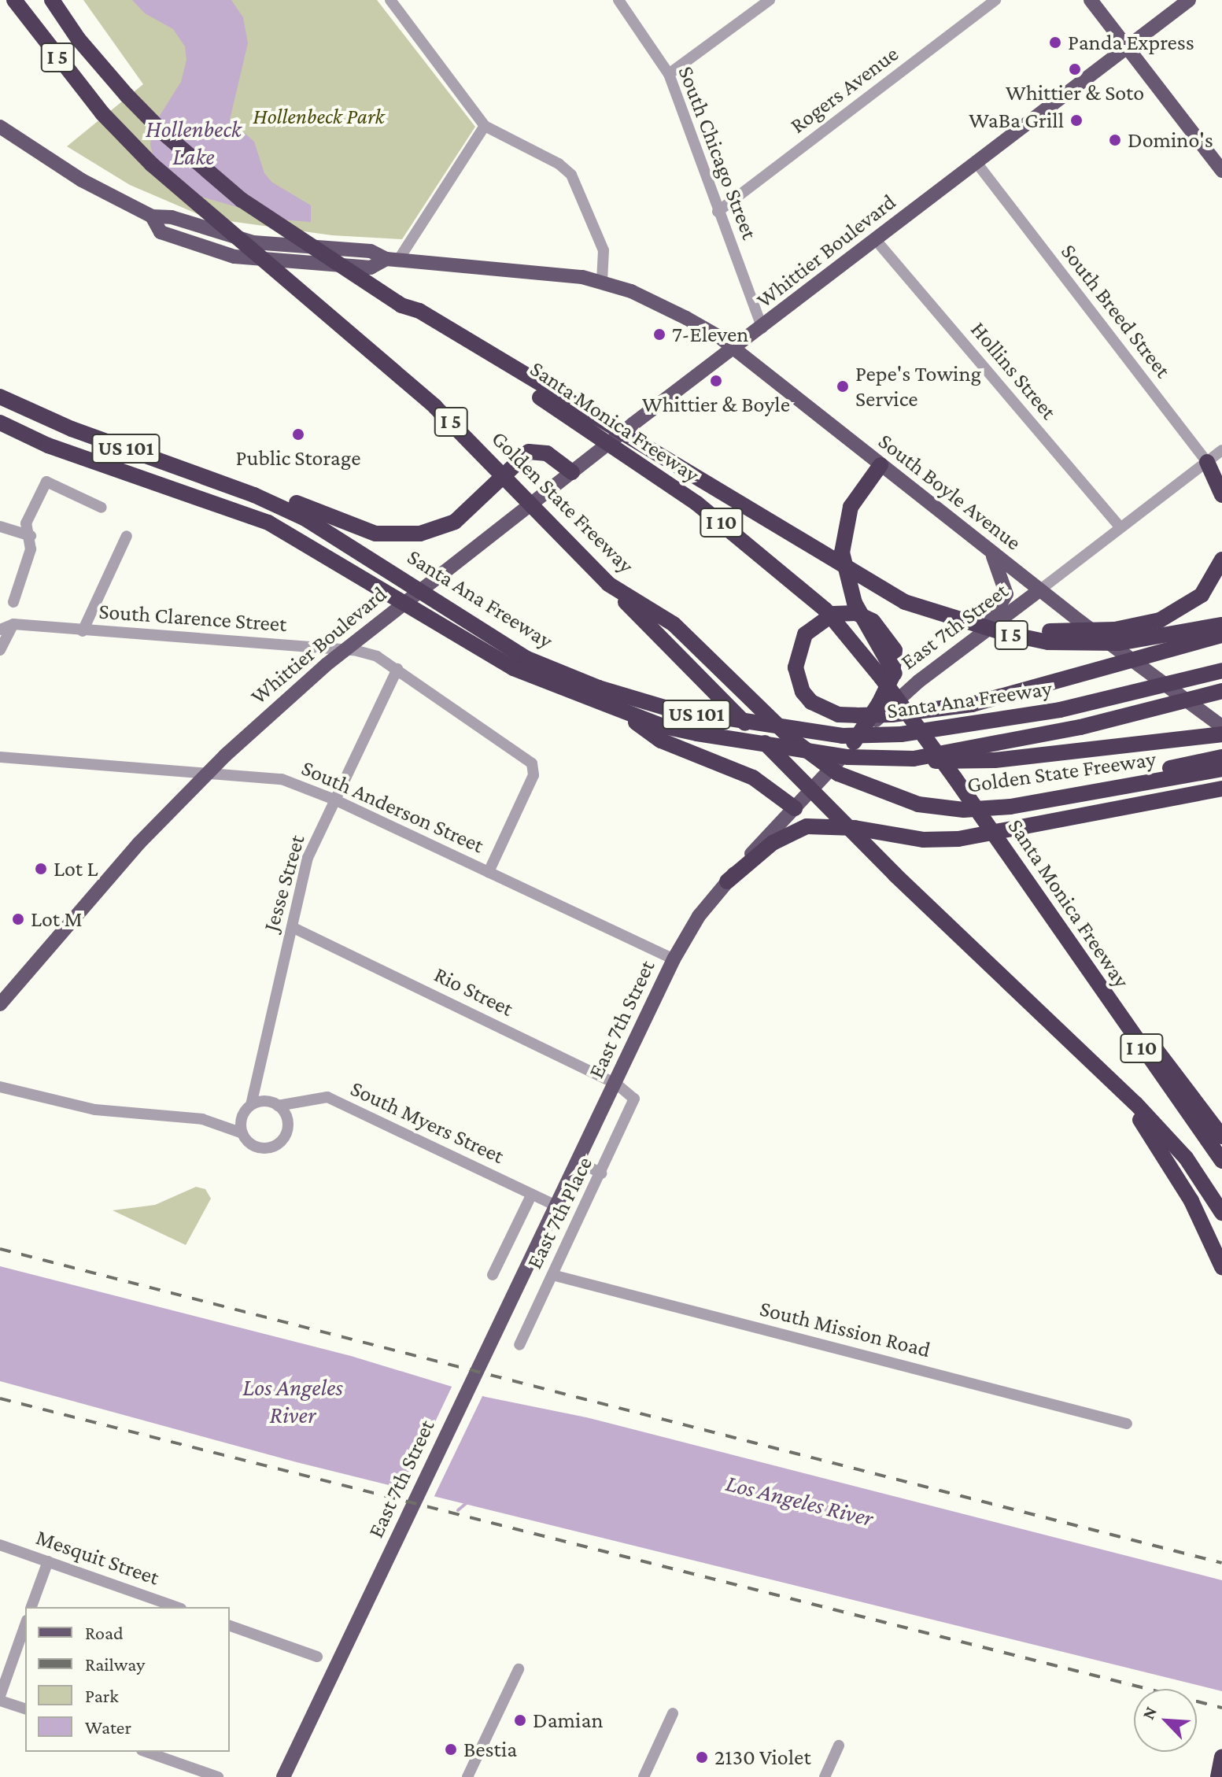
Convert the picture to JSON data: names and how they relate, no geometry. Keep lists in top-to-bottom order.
{
  "streets": {
    "highway": [
      "I 5",
      "Santa Monica Freeway",
      "US 101",
      "Golden State Freeway",
      "I 10",
      "Santa Ana Freeway"
    ],
    "main road": ["Whittier Boulevard", "South Boyle Avenue", "East 7th Street"],
    "street": [
      "Rogers Avenue",
      "South Chicago Street",
      "South Breed Street",
      "Hollins Street",
      "South Clarence Street",
      "South Anderson Street",
      "Jesse Street",
      "Rio Street",
      "South Myers Street",
      "East 7th Place",
      "South Mission Road",
      "Mesquit Street"
    ]
  },
  "crossings": [
    ["I 5", "Santa Monica Freeway"],
    ["I 5", "East 7th Street"],
    ["Rogers Avenue", "South Chicago Street"],
    ["South Chicago Street", "Whittier Boulevard"],
    ["Whittier Boulevard", "South Breed Street"],
    ["Whittier Boulevard", "Hollins Street"],
    ["Whittier Boulevard", "South Boyle Avenue"],
    ["South Breed Street", "East 7th Street"],
    ["Hollins Street", "East 7th Street"],
    ["South Boyle Avenue", "East 7th Street"],
    ["Golden State Freeway", "I 10"],
    ["South Clarence Street", "South Anderson Street"],
    ["South Clarence Street", "Jesse Street"],
    ["East 7th Street", "South Anderson Street"],
    ["East 7th Street", "Rio Street"],
    ["East 7th Street", "South Myers Street"],
    ["South Anderson Street", "Jesse Street"],
    ["Jesse Street", "Rio Street"],
    ["Jesse Street", "South Myers Street"],
    ["Rio Street", "East 7th Place"],
    ["East 7th Place", "South Mission Road"]
  ],
  "water": ["Hollenbeck Lake", "Los Angeles River"],
  "parks": ["Hollenbeck Park"],
  "places": [
    "Panda Express",
    "Whittier & Soto",
    "WaBa Grill",
    "Domino's",
    "7-Eleven",
    "Whittier & Boyle",
    "Pepe's Towing Service",
    "Public Storage",
    "Lot L",
    "Lot M",
    "Damian",
    "Bestia",
    "2130 Violet"
  ],
  "legend": [
    "Road",
    "Railway",
    "Park",
    "Water"
  ],
  "north": "top left"
}
